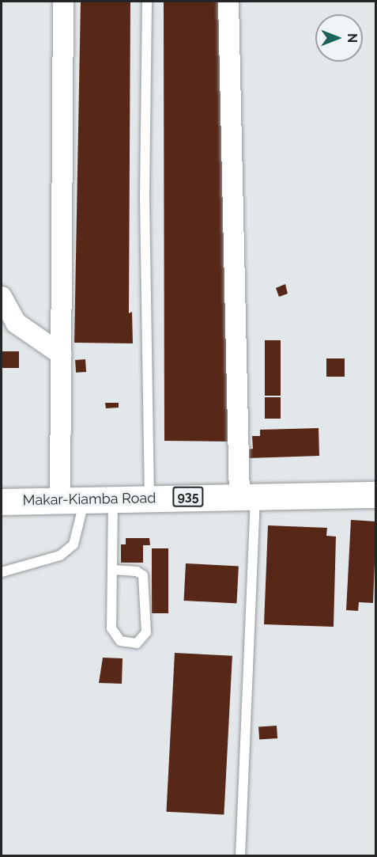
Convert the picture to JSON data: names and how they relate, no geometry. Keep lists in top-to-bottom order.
{
  "streets": {
    "main road": ["935", "Makar-Kiamba Road"]
  },
  "north": "right"
}
